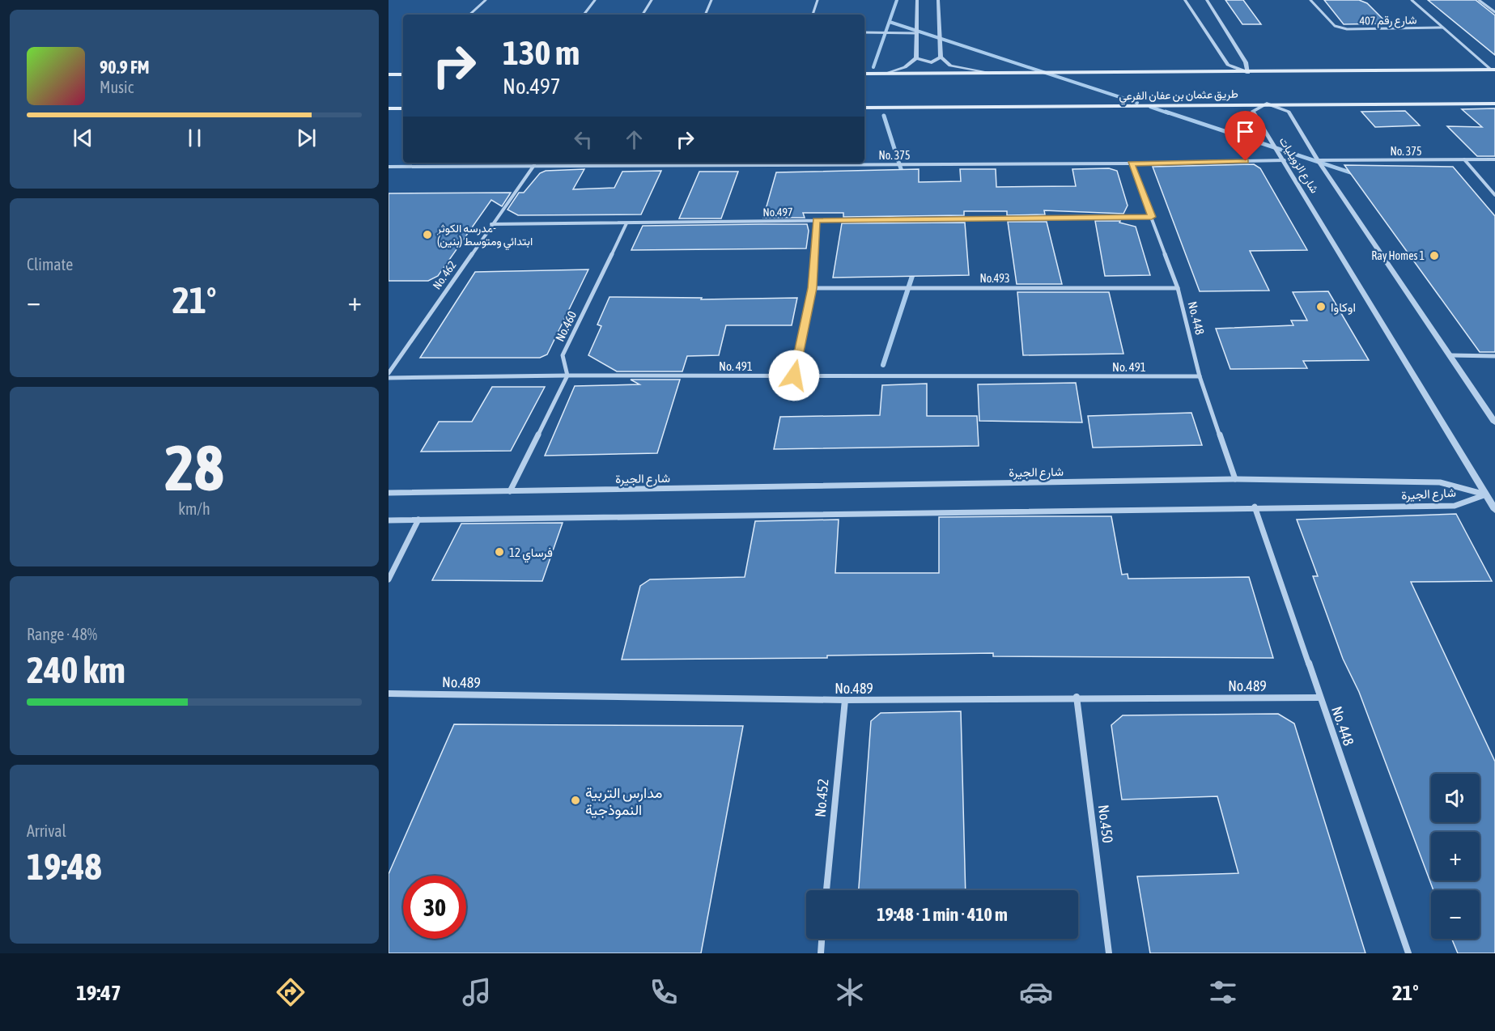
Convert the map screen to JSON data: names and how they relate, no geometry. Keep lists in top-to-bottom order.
{
  "streets": {
    "main road": ["طريق عثمان بن عفان الفرعي"],
    "street": [
      "شارع رقم 407",
      "No. 375",
      "شارع الزويليات",
      "No.497",
      "No. 462",
      "No.493",
      "No. 448",
      "No.460",
      "No. 491",
      "شارع الجيرة",
      "No.489",
      "No.452",
      "No.450"
    ]
  },
  "crossings": [
    ["طريق عثمان بن عفان الفرعي", "شارع الزويليات"],
    ["No. 375", "شارع الزويليات"],
    ["No. 375", "No. 462"],
    ["No. 375", "No. 448"],
    ["شارع الزويليات", "شارع الجيرة"],
    ["No.497", "No. 462"],
    ["No.497", "No. 448"],
    ["No.497", "No.460"],
    ["No.493", "No. 448"],
    ["No. 448", "No. 491"],
    ["No. 448", "شارع الجيرة"],
    ["No. 448", "No.489"],
    ["No.460", "No. 491"],
    ["No.489", "No.452"],
    ["No.489", "No.450"]
  ],
  "places": [
    "مدرسه الكوثر- ابتدائي ومتوسط (بنين)",
    "Ray Homes 1",
    "اوكاوا",
    "فرساي 12",
    "مدارس التربية النموذجية"
  ],
  "page": {
    "turn": ["130 m", "No.497"],
    "song": ["90.9 FM", "Music"],
    "tile": [
      "Climate",
      ["28", "km/h"],
      ["Range · 48%", "240 km"],
      ["Arrival", "19:48"]
    ],
    "heat": ["−", "21°", "+"],
    "map_buttons": ["+", "−"],
    "limit": "30",
    "trip": "19:48 · 1 min · 410 m",
    "tabs": ["19:47", "21°"]
  }
}
